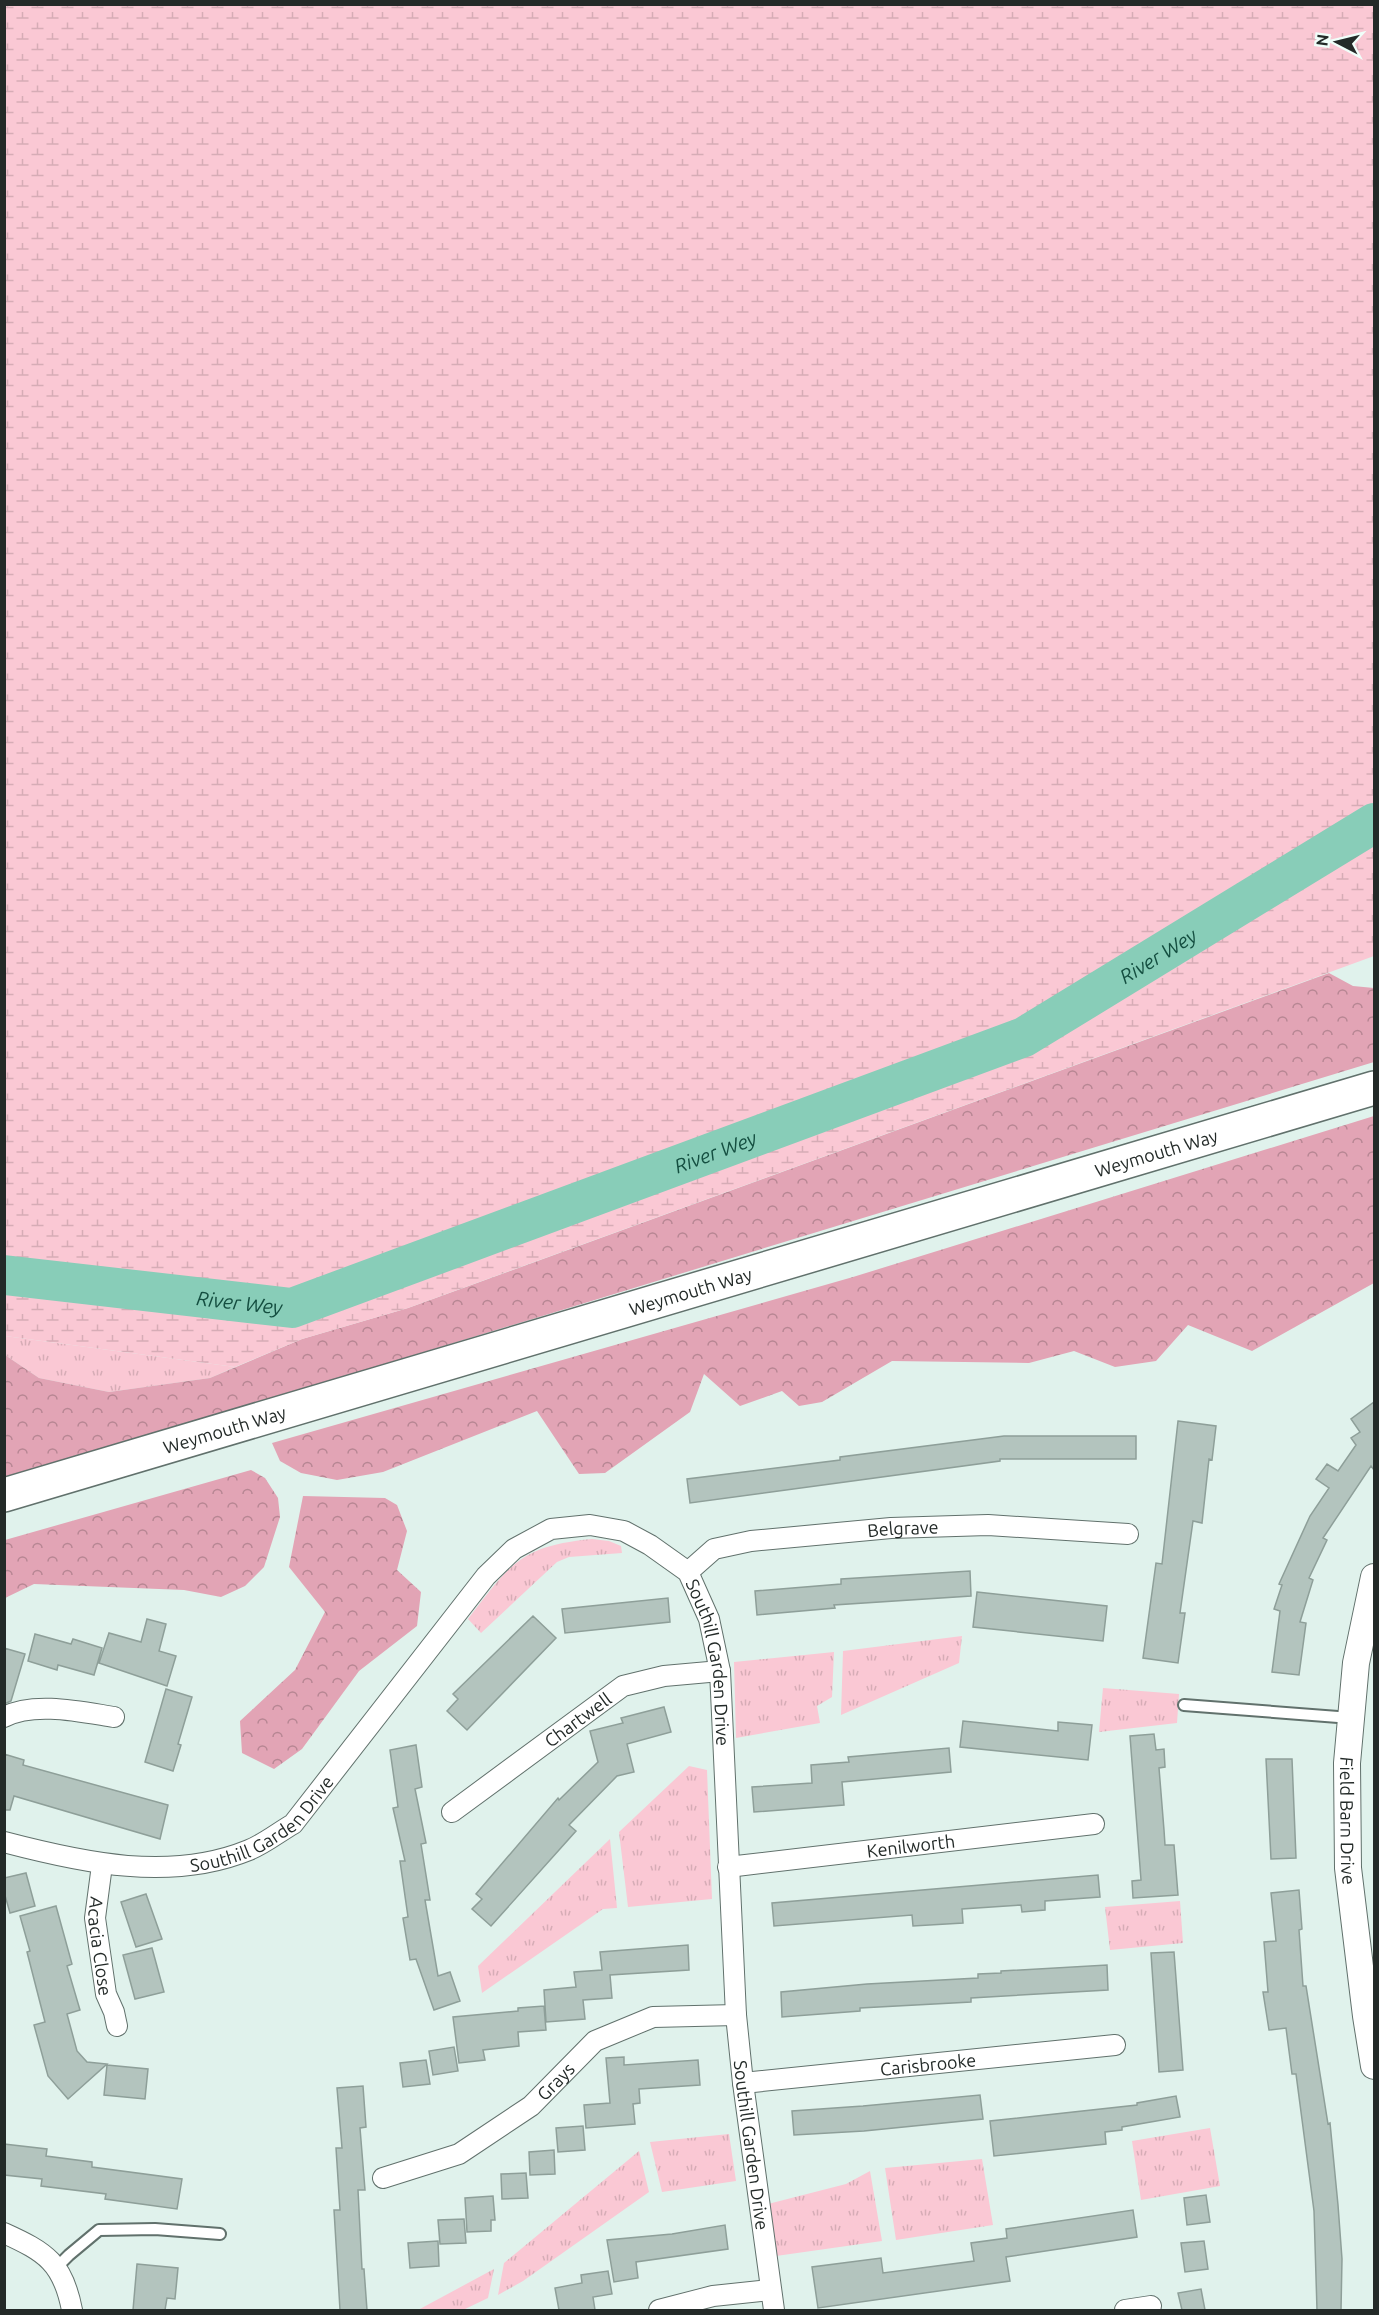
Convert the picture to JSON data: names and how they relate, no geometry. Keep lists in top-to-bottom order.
{
  "streets": {
    "highway": ["Weymouth Way"],
    "street": [
      "Belgrave",
      "Southill Garden Drive",
      "Chartwell",
      "Field Barn Drive",
      "Kenilworth",
      "Acacia Close",
      "Carisbrooke",
      "Grays"
    ]
  },
  "crossings": [
    ["Belgrave", "Southill Garden Drive"],
    ["Southill Garden Drive", "Chartwell"],
    ["Southill Garden Drive", "Kenilworth"],
    ["Southill Garden Drive", "Acacia Close"],
    ["Southill Garden Drive", "Carisbrooke"],
    ["Southill Garden Drive", "Grays"]
  ],
  "water": ["River Wey"],
  "north": "left"
}
